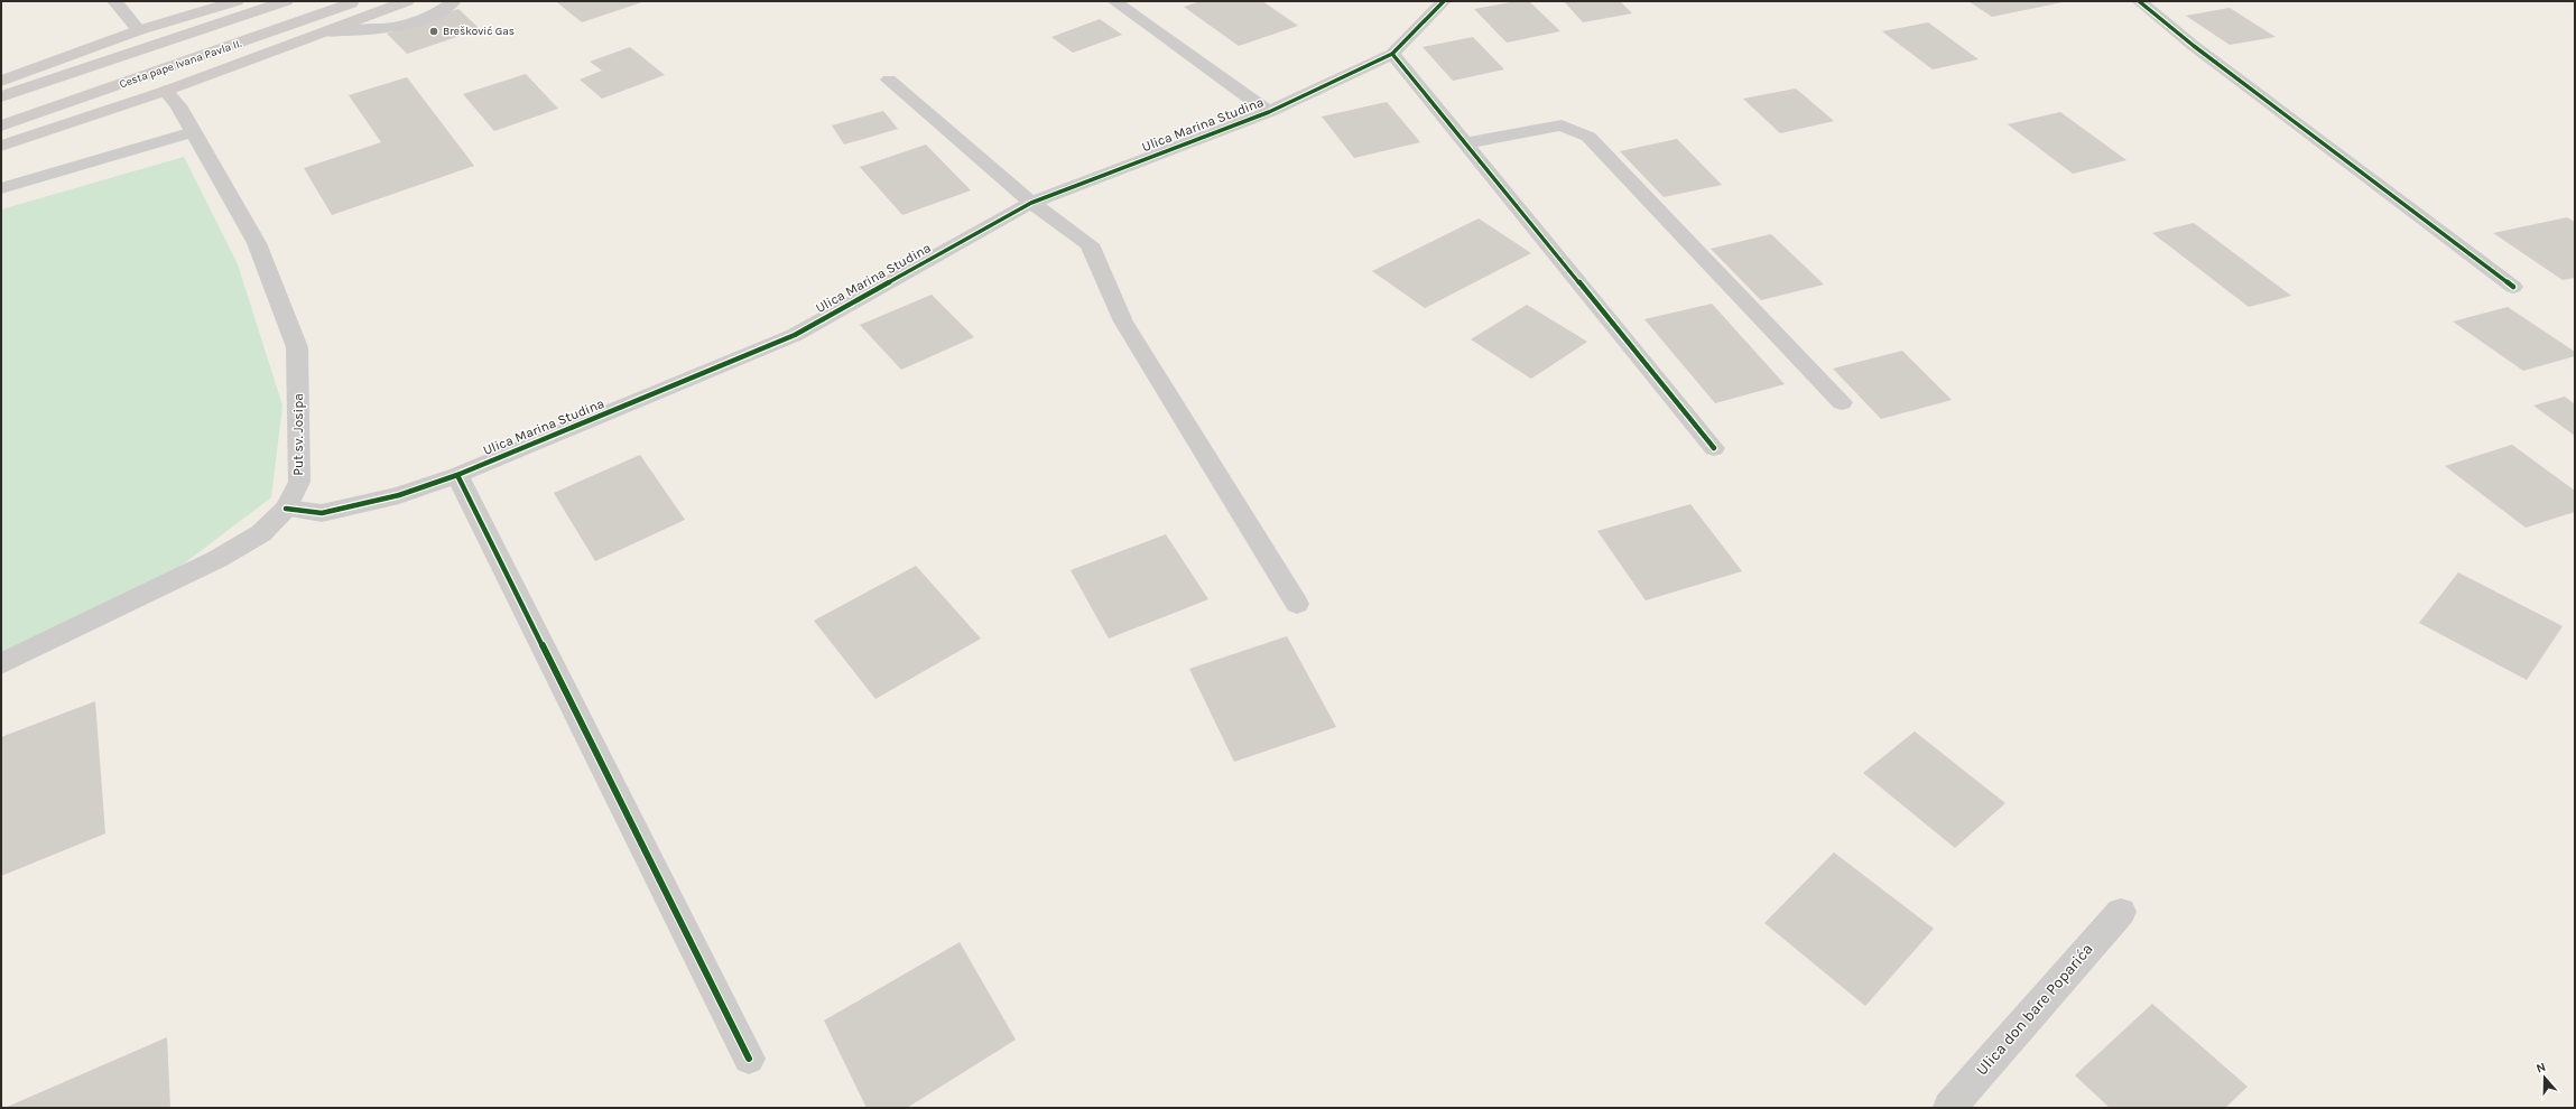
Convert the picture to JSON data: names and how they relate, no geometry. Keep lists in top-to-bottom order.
{
  "streets": {
    "main road": ["Cesta pape Ivana Pavla II."],
    "street": ["Ulica Marina Studina", "Put sv. Josipa", "Ulica don bare Poparića"]
  },
  "crossings": [
    ["Ulica Marina Studina", "Put sv. Josipa"]
  ],
  "places": ["Brešković Gas"],
  "north": "top"
}
